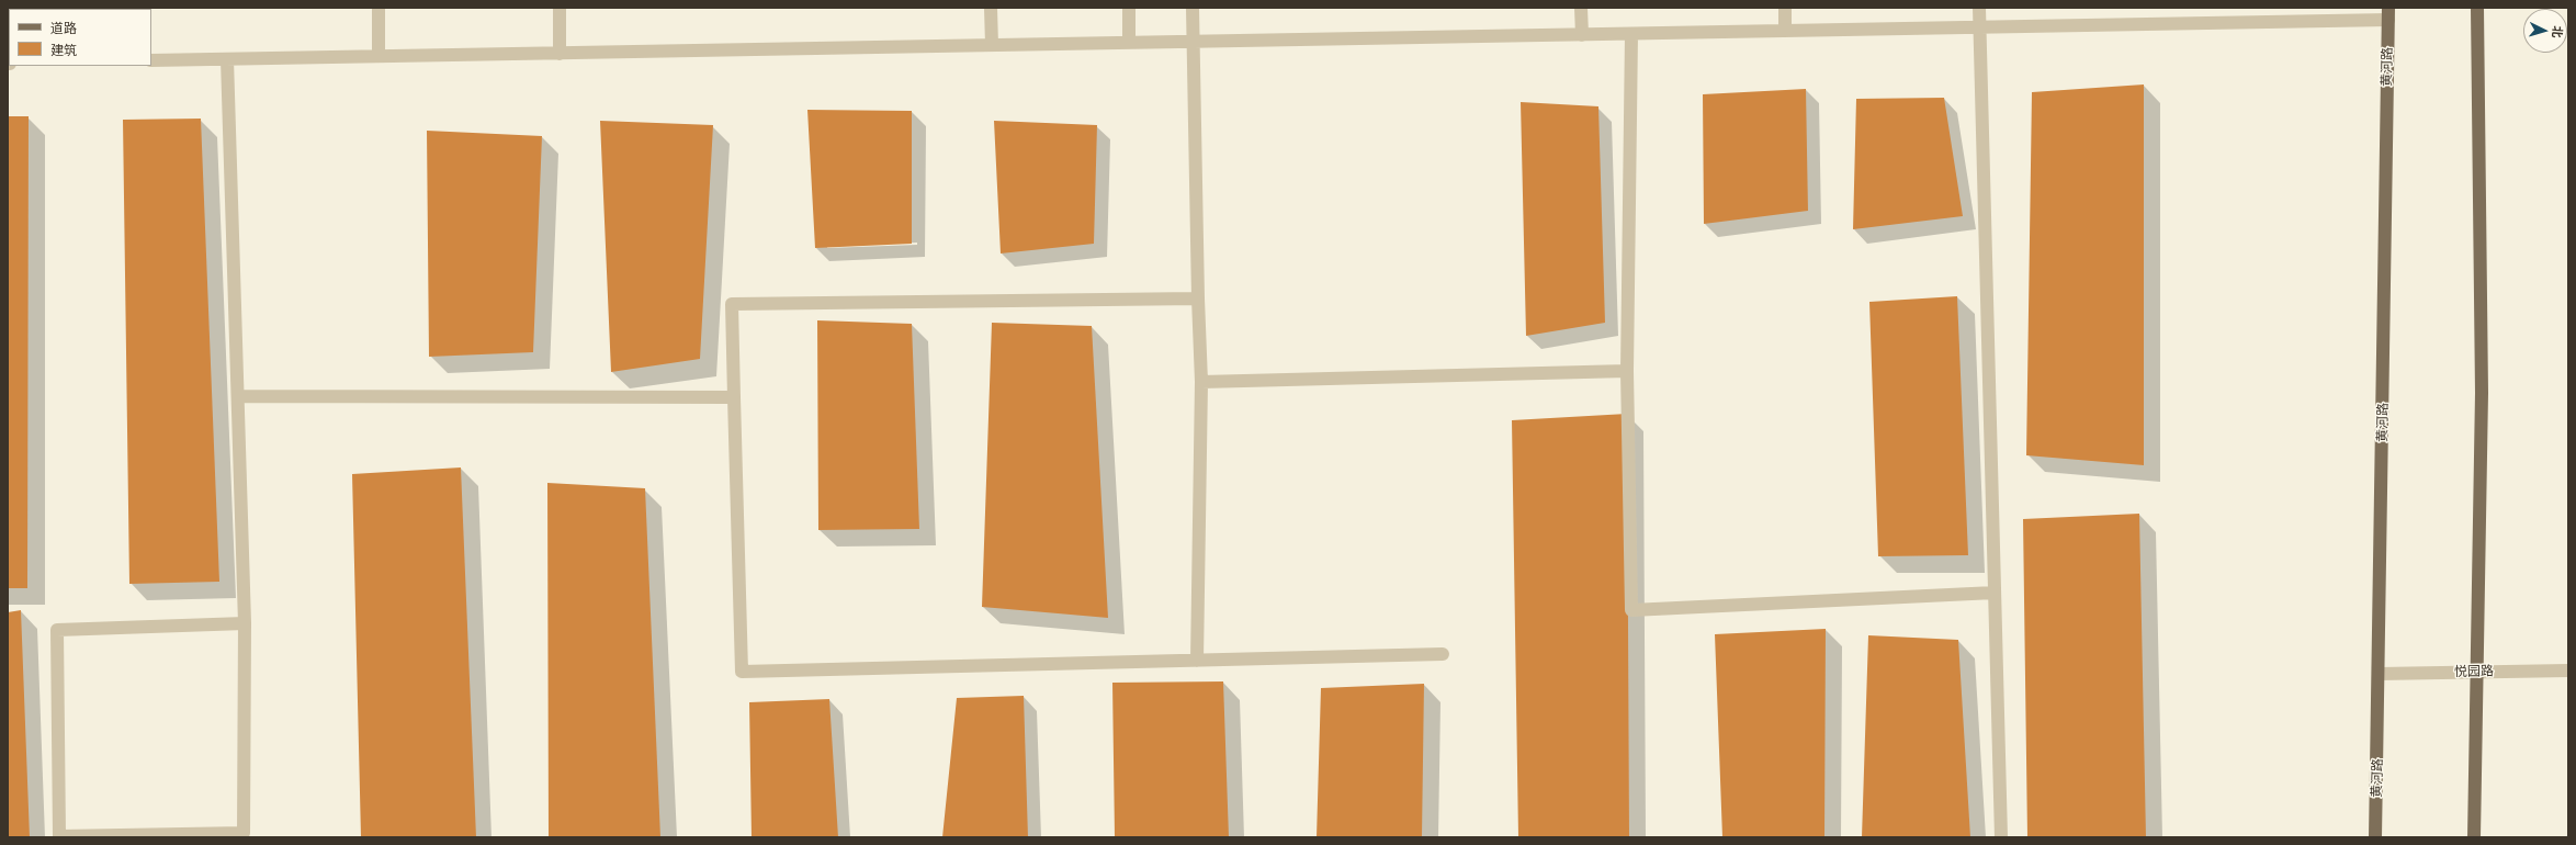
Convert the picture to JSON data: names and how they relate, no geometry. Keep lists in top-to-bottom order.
{
  "streets": {
    "main road": ["黄河路"],
    "street": ["悦园路"]
  },
  "crossings": [
    ["黄河路", "悦园路"]
  ],
  "legend": ["道路", "建筑"],
  "north": "right"
}
